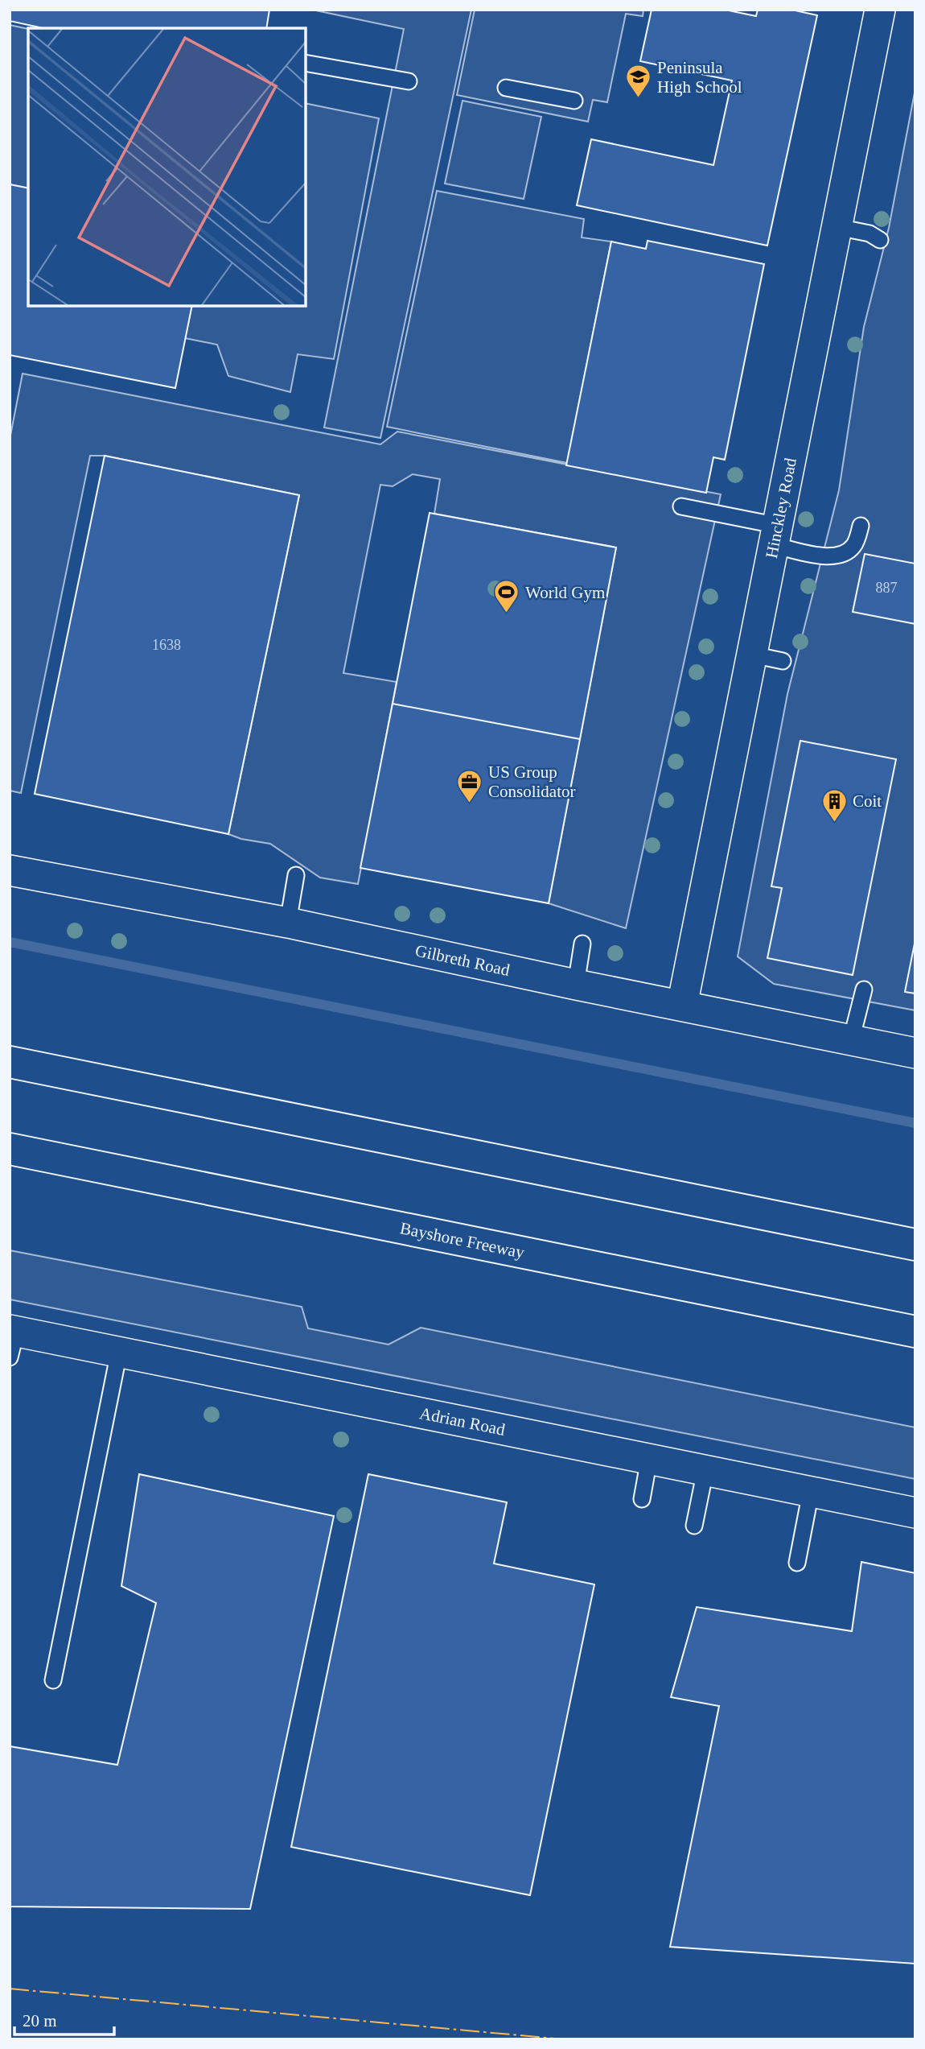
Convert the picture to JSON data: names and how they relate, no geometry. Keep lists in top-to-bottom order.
{
  "streets": {
    "highway": ["Bayshore Freeway"],
    "street": ["Hinckley Road", "Gilbreth Road", "Adrian Road"]
  },
  "crossings": [
    ["Hinckley Road", "Gilbreth Road"]
  ],
  "places": {
    "school or university": ["Peninsula High School"],
    "sports": ["World Gym"],
    "office": ["US Group Consolidator"],
    "building": ["Coit"]
  },
  "house_numbers": ["887", "1638"],
  "scale_bar": "20 m"
}
